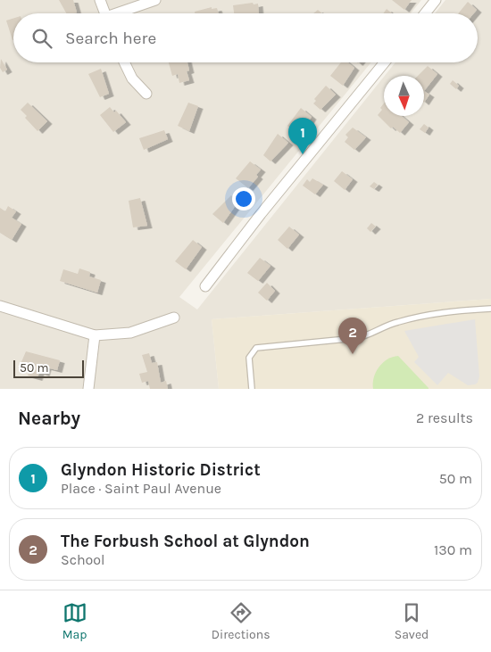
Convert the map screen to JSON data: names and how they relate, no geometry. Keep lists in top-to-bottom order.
{
  "scale_bar": "50 m",
  "north": "bottom",
  "page": {
    "search": "Search here",
    "pins": ["1", "2"],
    "scale": "50 m",
    "heading": ["Nearby", "2 results"],
    "list": [
      {
        "mark": "1",
        "name": "Glyndon Historic District",
        "note": "Place · Saint Paul Avenue",
        "value": "50 m"
      },
      {
        "mark": "2",
        "name": "The Forbush School at Glyndon",
        "note": "School",
        "value": "130 m"
      }
    ],
    "nav": ["Map", "Directions", "Saved"]
  }
}
